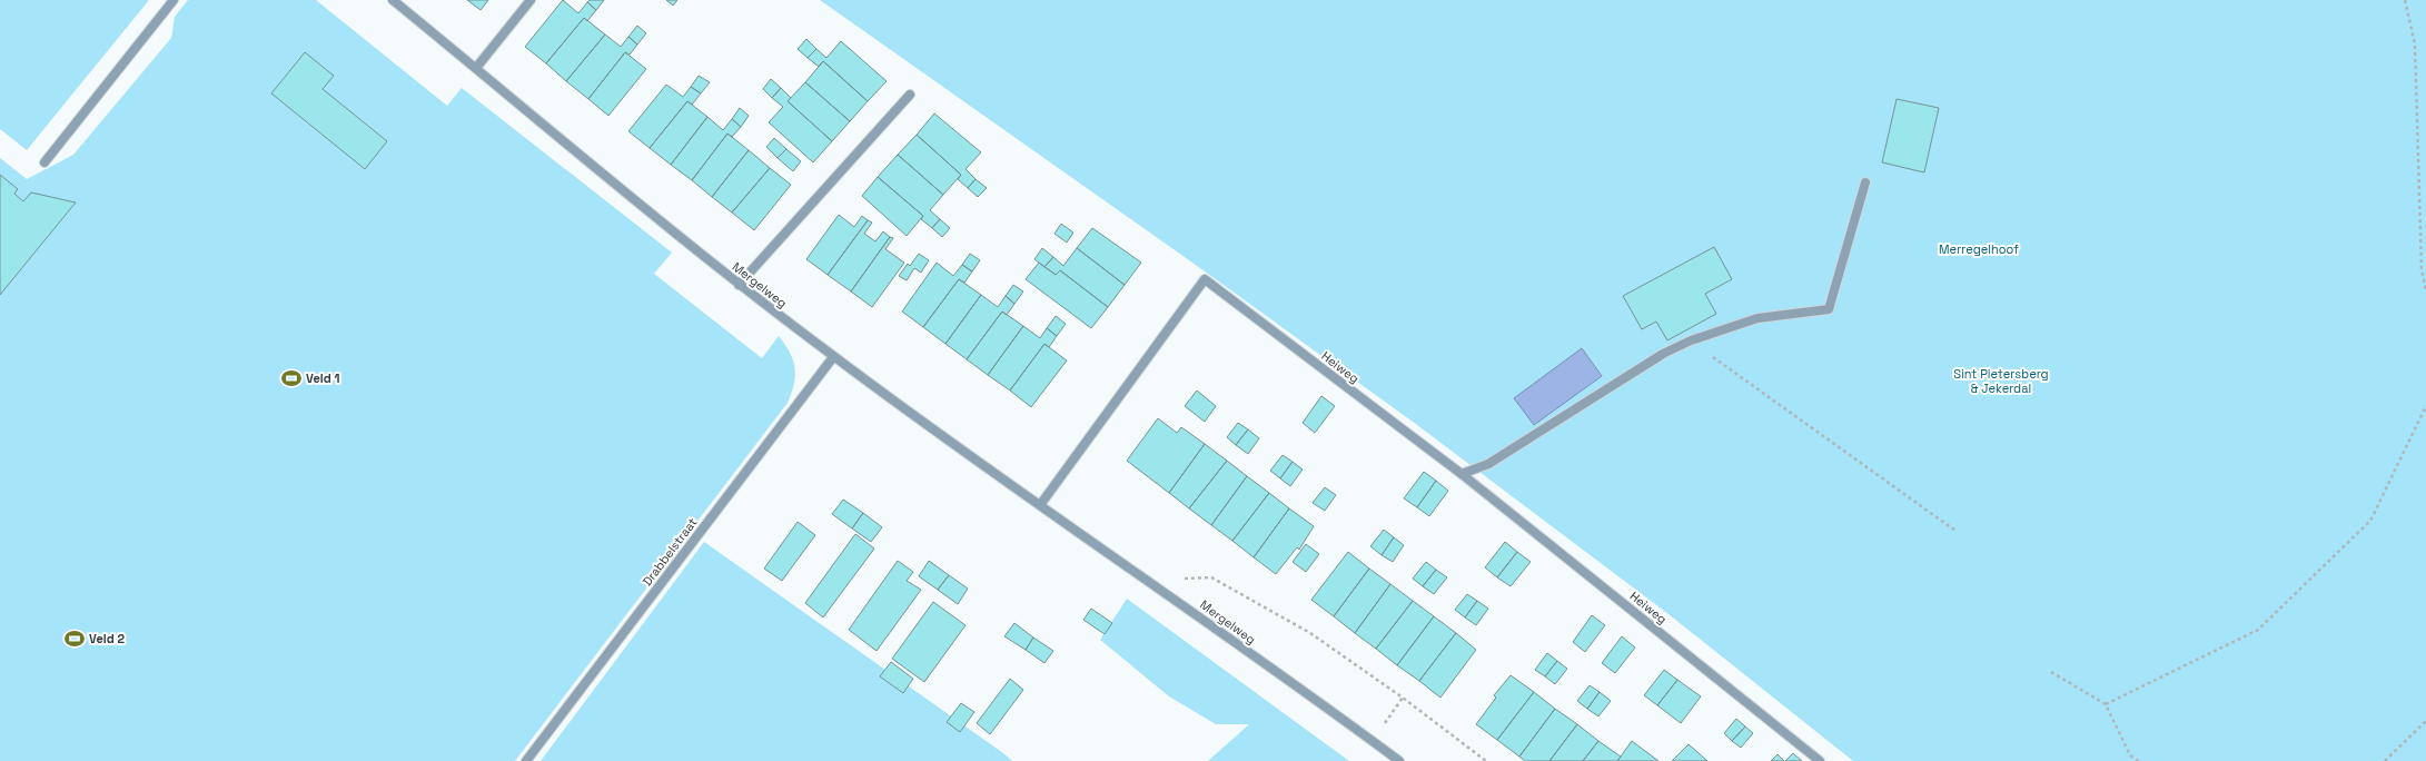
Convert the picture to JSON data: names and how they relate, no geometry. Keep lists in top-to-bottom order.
{
  "streets": {
    "street": ["Mergelweg", "Heiweg", "Drabbelstraat"]
  },
  "crossings": [
    ["Mergelweg", "Heiweg"],
    ["Mergelweg", "Drabbelstraat"]
  ],
  "parks": ["Merregelhoof", "Sint Pietersberg & Jekerdal"],
  "places": {
    "sports": ["Veld 1", "Veld 2"]
  }
}
